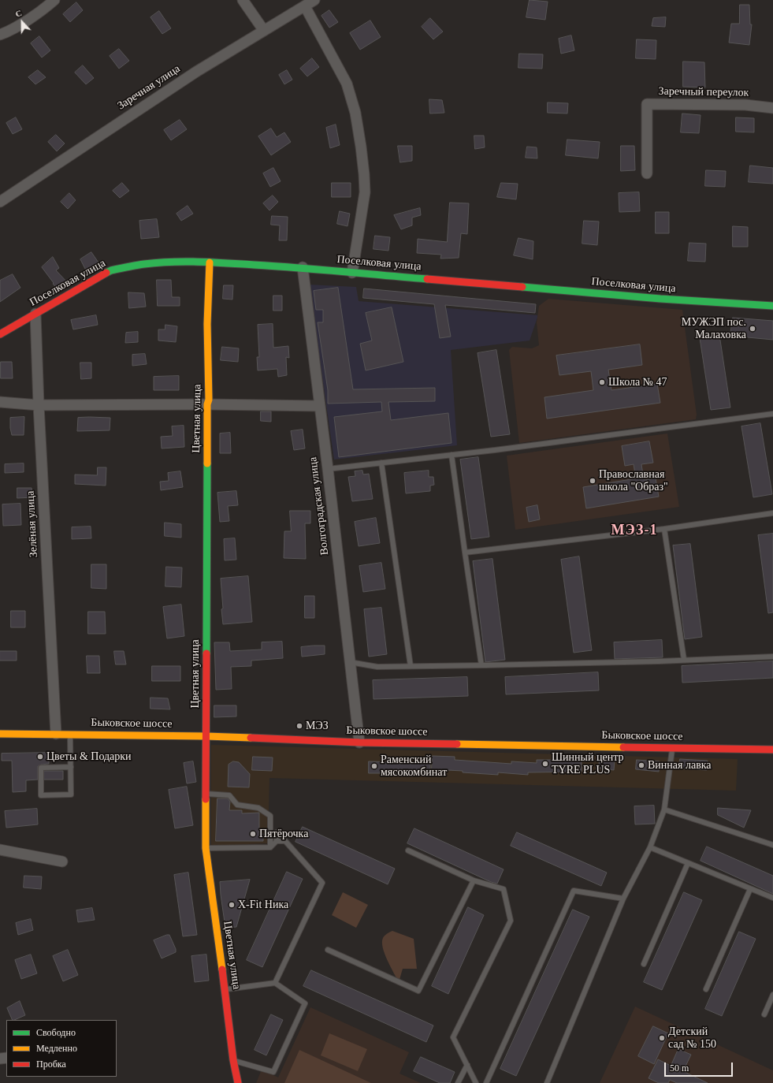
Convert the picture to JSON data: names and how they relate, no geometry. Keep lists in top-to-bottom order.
{
  "streets": {
    "street": [
      "Заречная улица",
      "Заречный переулок",
      "Поселковая улица",
      "Цветная улица",
      "Волгоградская улица",
      "Зелёная улица",
      "Быковское шоссе"
    ]
  },
  "crossings": [
    ["Поселковая улица", "Цветная улица"],
    ["Поселковая улица", "Волгоградская улица"],
    ["Поселковая улица", "Зелёная улица"],
    ["Цветная улица", "Быковское шоссе"],
    ["Волгоградская улица", "Быковское шоссе"],
    ["Зелёная улица", "Быковское шоссе"]
  ],
  "districts": ["МЭЗ-1"],
  "places": [
    "МУЖЭП пос. Малаховка",
    "Школа № 47",
    "Православная школа \"Образ\"",
    "МЭЗ",
    "Цветы & Подарки",
    "Шинный центр TYRE PLUS",
    "Винная лавка",
    "Раменский мясокомбинат",
    "Пятёрочка",
    "X-Fit Ника",
    "Детский сад № 150"
  ],
  "legend": ["Свободно", "Медленно", "Пробка"],
  "scale_bar": "50 m",
  "north": "top"
}
